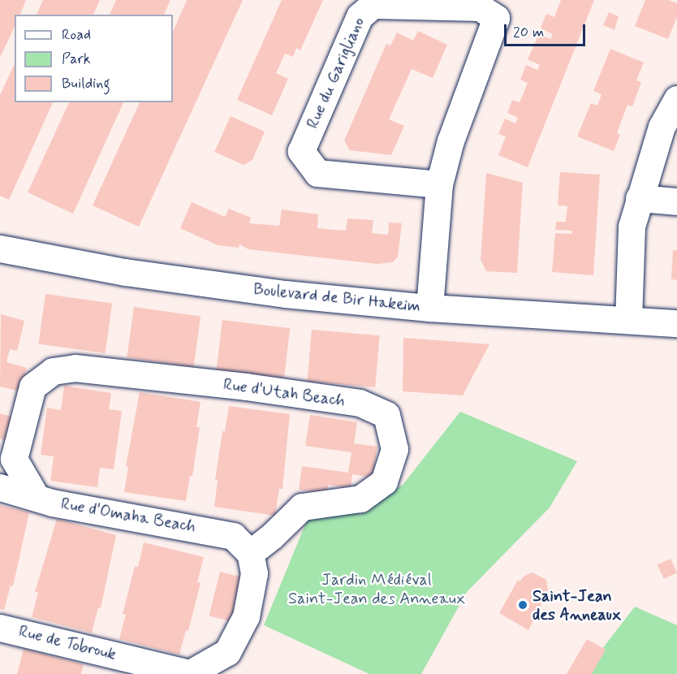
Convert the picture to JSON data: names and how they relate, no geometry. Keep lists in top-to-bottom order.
{
  "streets": {
    "street": [
      "Rue du Garigliano",
      "Boulevard de Bir Hakeim",
      "Rue d'Utah Beach",
      "Rue d'Omaha Beach",
      "Rue de Tobrouk"
    ]
  },
  "crossings": [
    ["Rue du Garigliano", "Boulevard de Bir Hakeim"],
    ["Rue d'Utah Beach", "Rue d'Omaha Beach"],
    ["Rue d'Utah Beach", "Rue de Tobrouk"],
    ["Rue d'Omaha Beach", "Rue de Tobrouk"]
  ],
  "parks": ["Jardin Médiéval Saint-Jean des Anneaux"],
  "places": ["Saint-Jean des Anneaux"],
  "legend": ["Road", "Park", "Building"],
  "scale_bar": "20 m"
}
